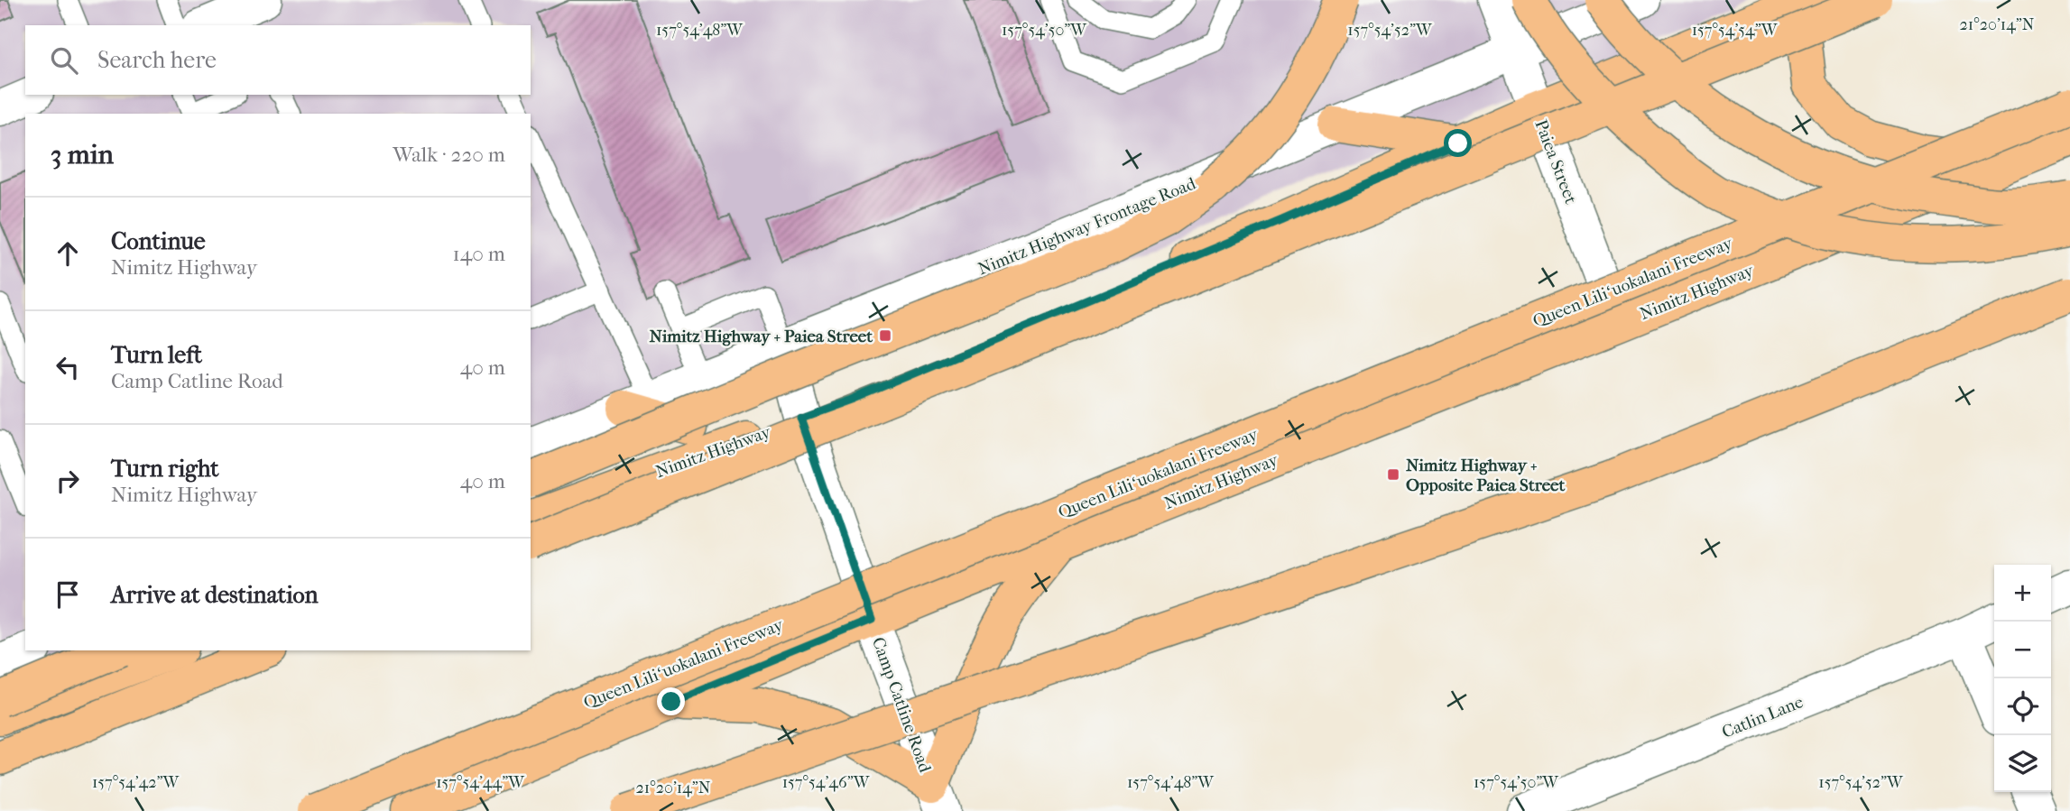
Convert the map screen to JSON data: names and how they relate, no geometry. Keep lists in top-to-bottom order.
{
  "streets": {
    "main road": ["Queen Liliʻuokalani Freeway", "Nimitz Highway"],
    "street": [
      "Paiea Street",
      "Nimitz Highway Frontage Road",
      "Camp Catline Road",
      "Catlin Lane"
    ]
  },
  "crossings": [
    ["Paiea Street", "Nimitz Highway Frontage Road"],
    ["Paiea Street", "Nimitz Highway"],
    ["Nimitz Highway Frontage Road", "Camp Catline Road"],
    ["Nimitz Highway", "Camp Catline Road"]
  ],
  "places": {
    "transit": ["Nimitz Highway + Paiea Street", "Nimitz Highway + Opposite Paiea Street"]
  },
  "page": {
    "search": "Search here",
    "heading": ["3 min", "Walk · 220 m"],
    "list": [
      ["Continue", "Nimitz Highway", "140 m"],
      ["Turn left", "Camp Catline Road", "40 m"],
      ["Turn right", "Nimitz Highway", "40 m"],
      "Arrive at destination"
    ],
    "map_buttons": ["+", "−"]
  },
  "coordinates": [
    "21°20'14\"N",
    "157°54'48\"W",
    "157°54'50\"W",
    "157°54'52\"W",
    "157°54'54\"W",
    "157°54'42\"W",
    "157°54'44\"W",
    "157°54'46\"W"
  ]
}
